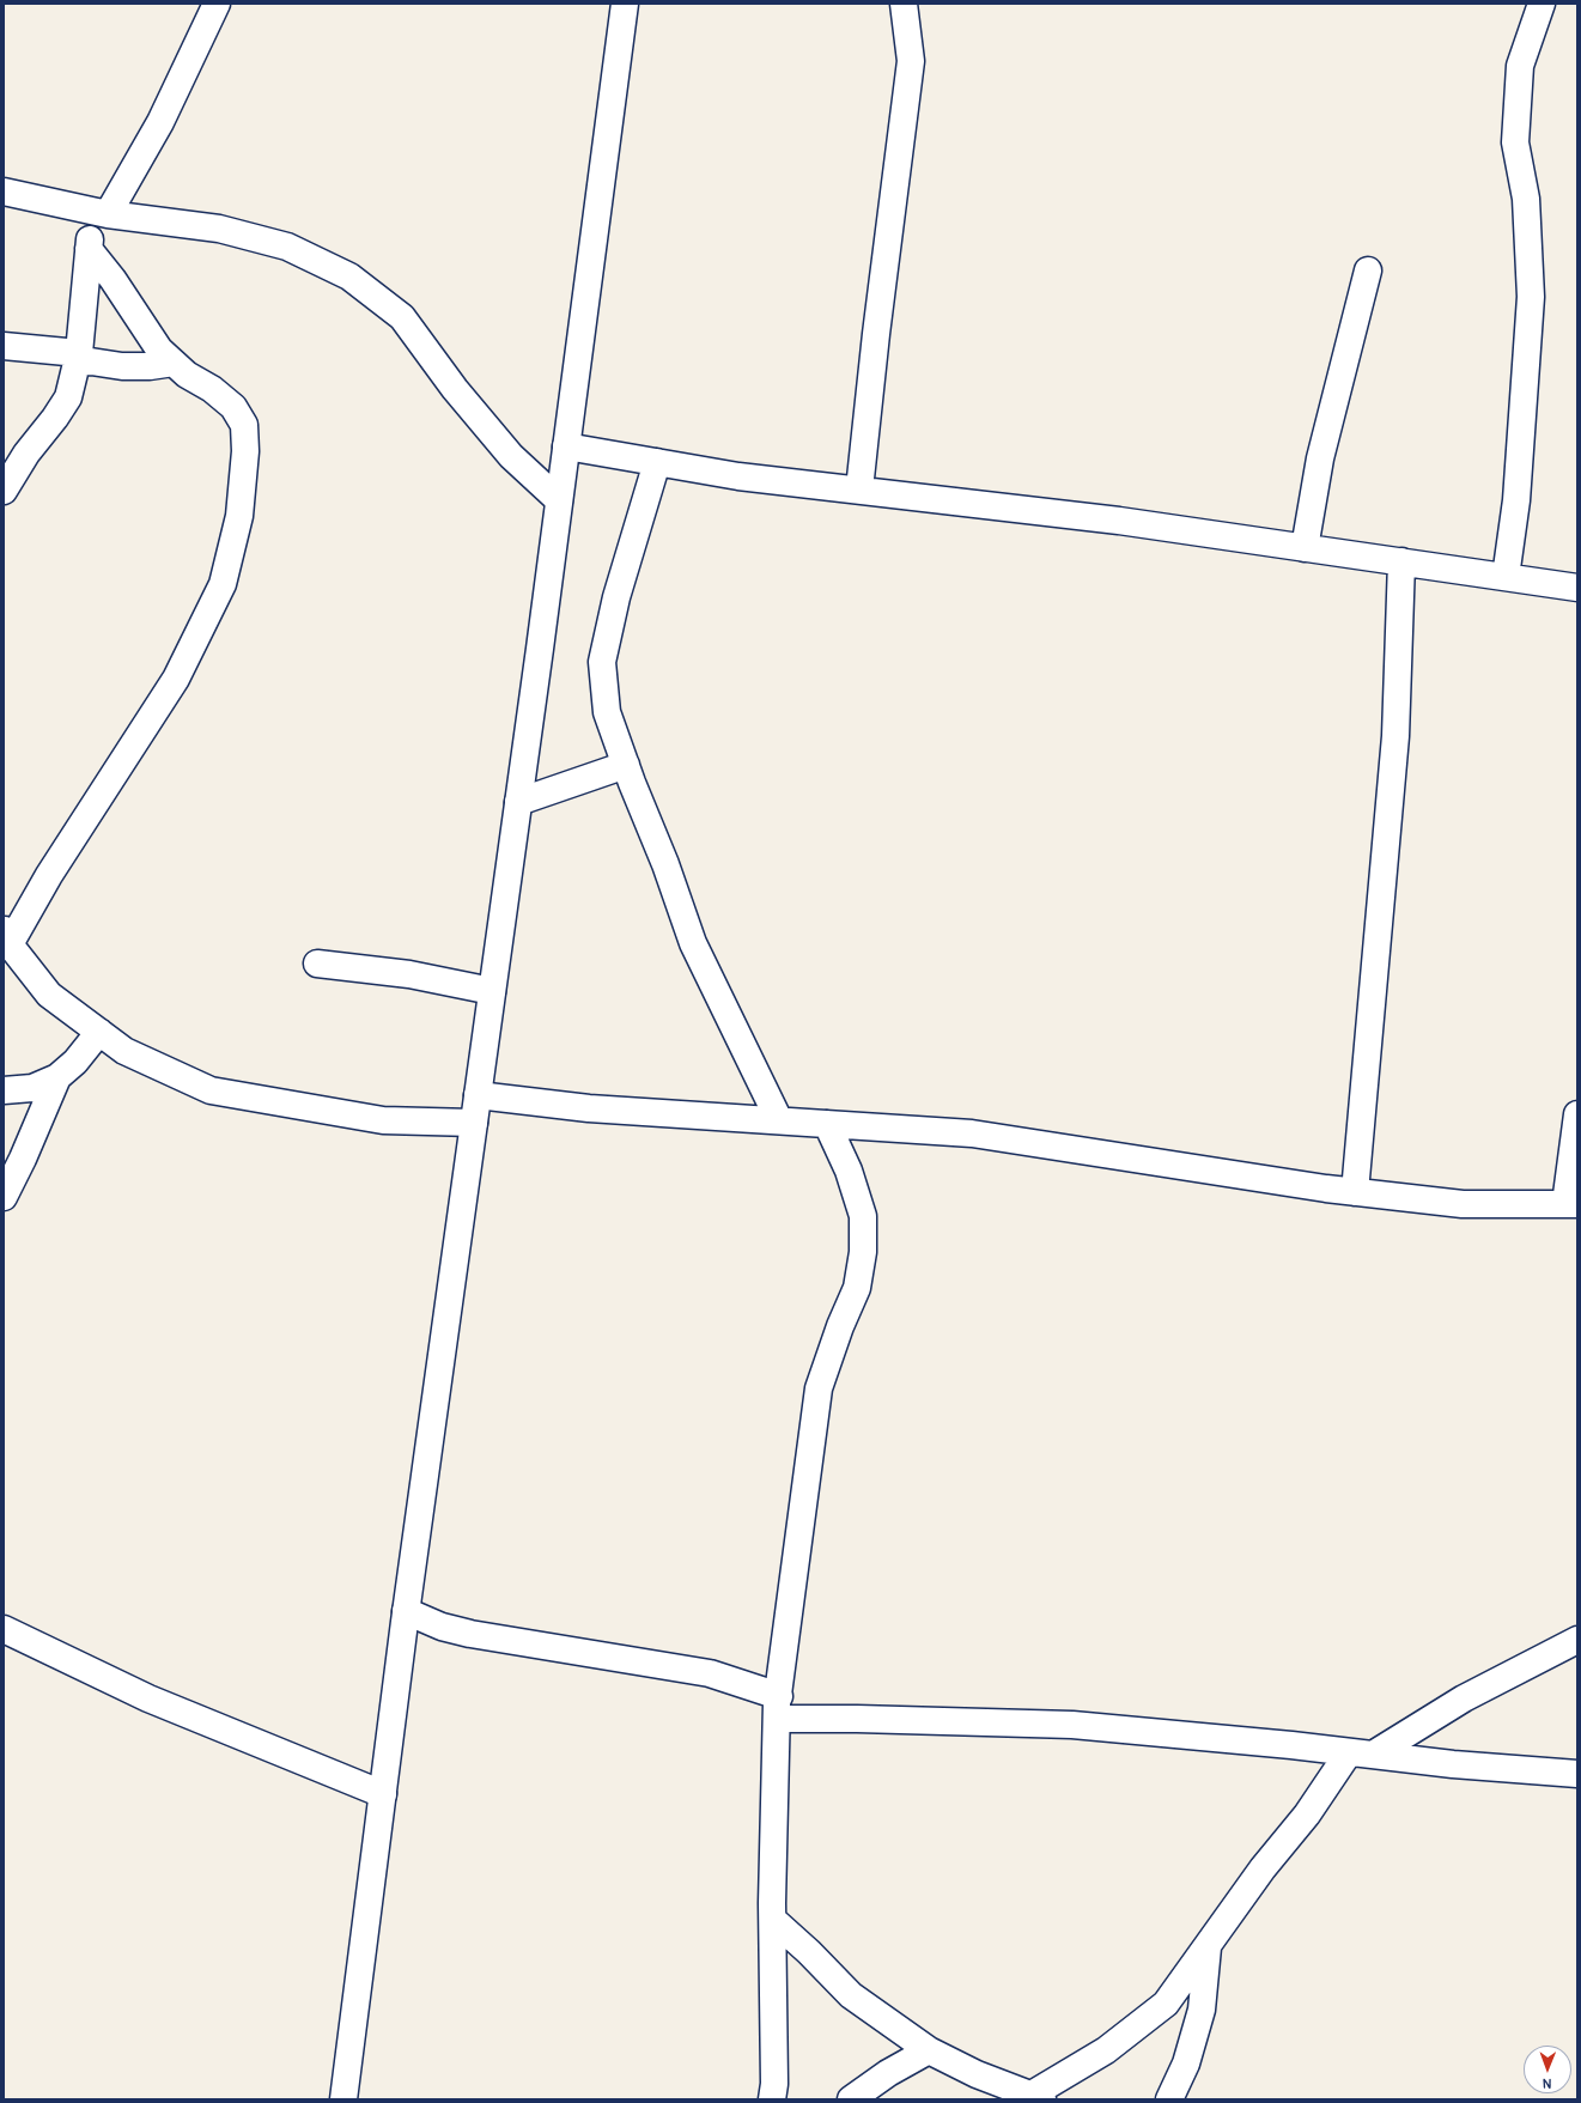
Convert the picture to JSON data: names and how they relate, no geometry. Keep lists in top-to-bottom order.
{
  "north": "bottom"
}
